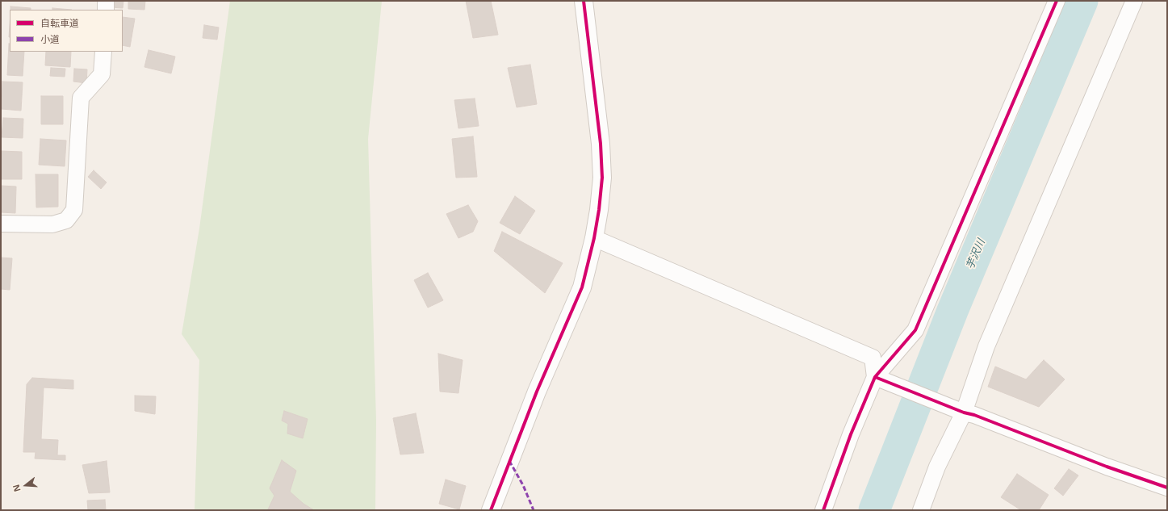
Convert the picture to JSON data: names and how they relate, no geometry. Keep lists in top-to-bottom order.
{
  "water": ["芋沢川"],
  "legend": ["自転車道", "小道"],
  "north": "left"
}
